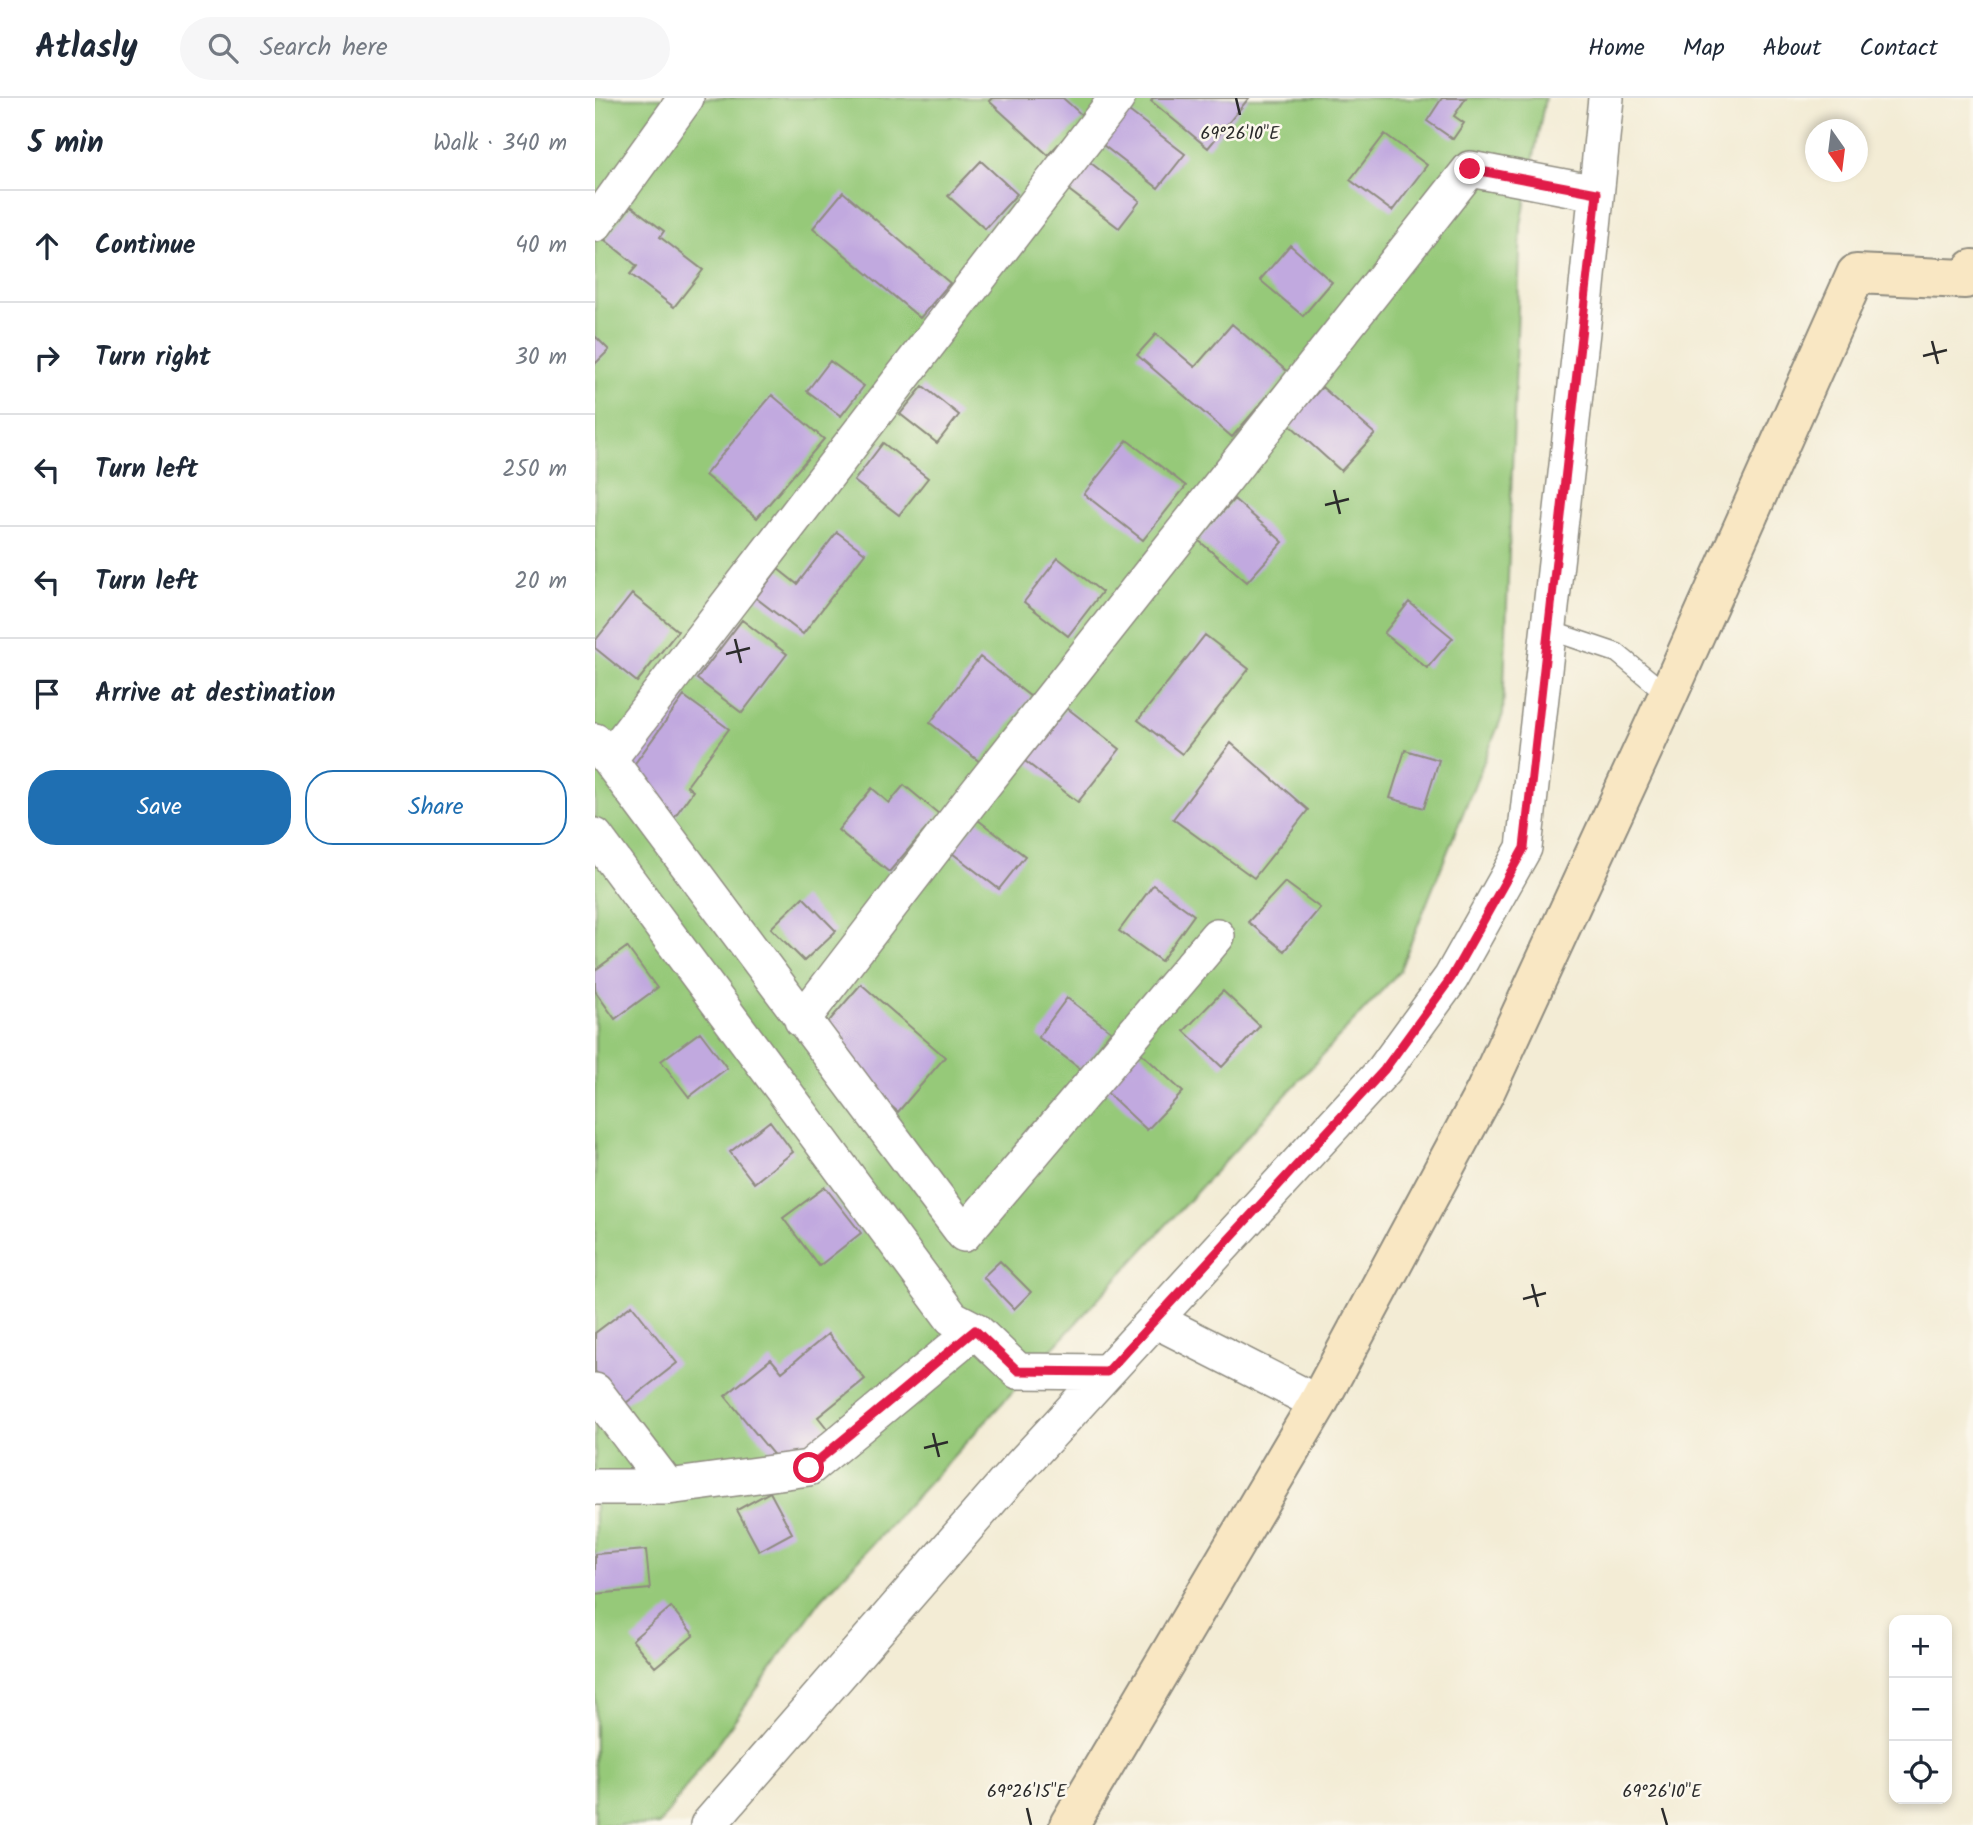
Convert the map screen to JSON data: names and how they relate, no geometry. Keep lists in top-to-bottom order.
{
  "north": "bottom",
  "page": {
    "header": "Atlasly",
    "search": "Search here",
    "nav": [
      "Home",
      "Map",
      "About",
      "Contact"
    ],
    "heading": ["5 min", "Walk · 340 m"],
    "list": [
      ["Continue", "40 m"],
      ["Turn right", "30 m"],
      ["Turn left", "250 m"],
      ["Turn left", "20 m"],
      "Arrive at destination"
    ],
    "buttons": ["Save", "Share"],
    "map_buttons": ["+", "−"]
  },
  "coordinates": ["69°26'10\"E", "69°26'15\"E"]
}
